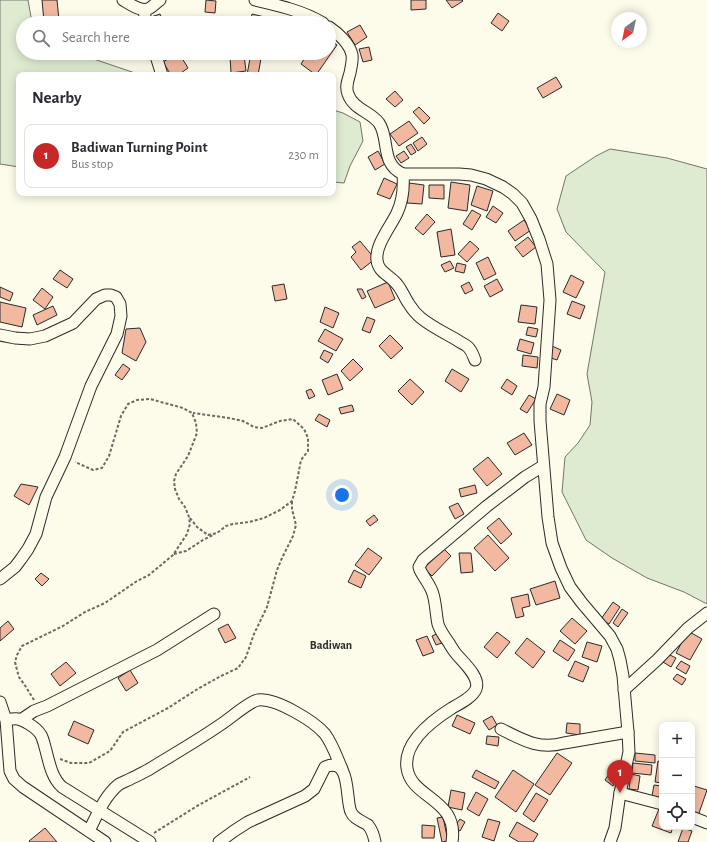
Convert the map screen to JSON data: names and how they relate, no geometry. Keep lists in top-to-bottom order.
{
  "districts": ["Badiwan"],
  "north": "bottom left",
  "page": {
    "search": "Search here",
    "heading": "Nearby",
    "list": [
      {
        "mark": "1",
        "name": "Badiwan Turning Point",
        "note": "Bus stop",
        "value": "230 m"
      }
    ],
    "map_buttons": ["+", "−"],
    "pins": "1"
  }
}
